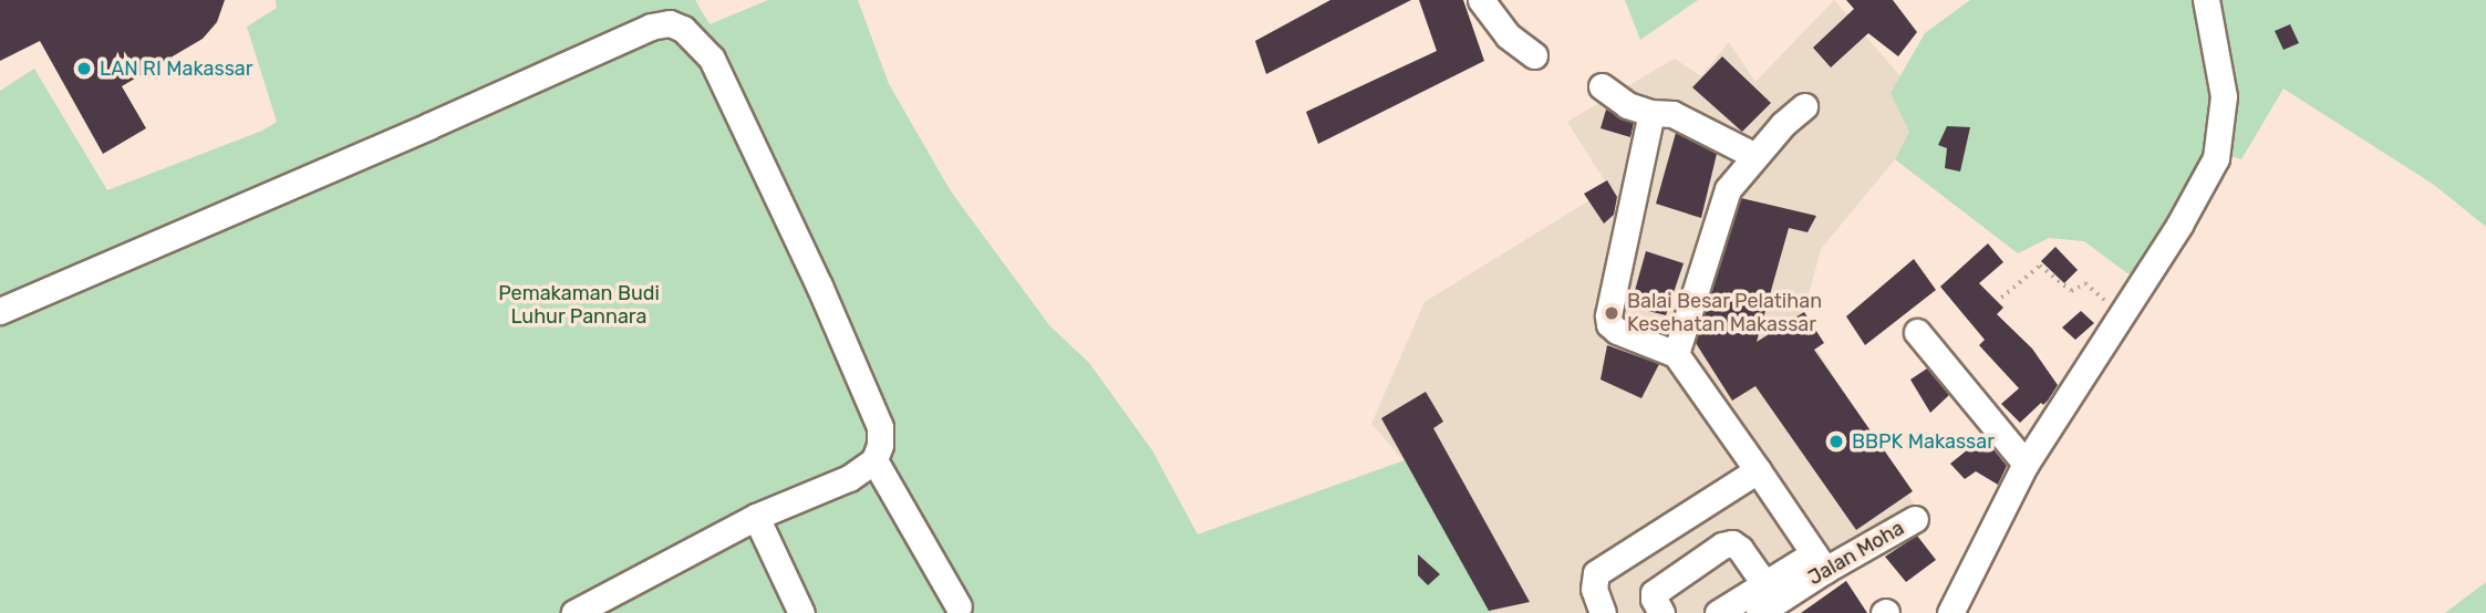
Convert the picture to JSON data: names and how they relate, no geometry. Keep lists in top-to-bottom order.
{
  "streets": {
    "street": ["Jalan Moha"]
  },
  "parks": ["Pemakaman Budi Luhur Pannara"],
  "places": ["LAN RI Makassar", "Balai Besar Pelatihan Kesehatan Makassar", "BBPK Makassar"]
}
